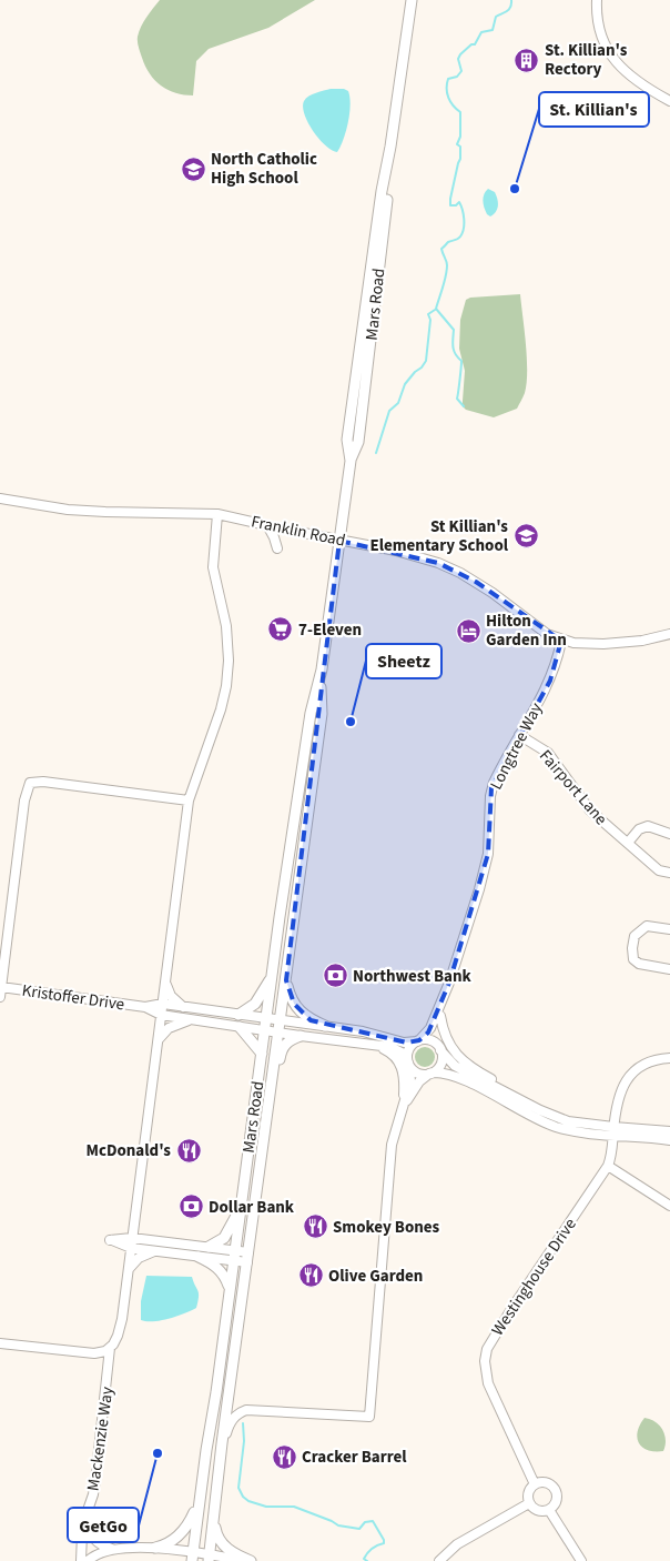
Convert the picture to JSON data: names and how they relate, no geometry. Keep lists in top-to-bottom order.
{
  "streets": {
    "main road": ["Mars Road"],
    "street": [
      "Franklin Road",
      "Longtree Way",
      "Fairport Lane",
      "Kristoffer Drive",
      "Westinghouse Drive",
      "Mackenzie Way"
    ]
  },
  "crossings": [
    ["Mars Road", "Franklin Road"],
    ["Mars Road", "Kristoffer Drive"],
    ["Franklin Road", "Longtree Way"],
    ["Franklin Road", "Mackenzie Way"],
    ["Longtree Way", "Fairport Lane"],
    ["Kristoffer Drive", "Mackenzie Way"]
  ],
  "places": {
    "building": ["St. Killian's Rectory"],
    "school or university": ["North Catholic High School", "St Killian's Elementary School"],
    "other": ["St. Killian's", "Sheetz", "GetGo"],
    "supermarket": ["7-Eleven"],
    "hotel": ["Hilton Garden Inn"],
    "bank": ["Northwest Bank", "Dollar Bank"],
    "restaurant": [
      "McDonald's",
      "Smokey Bones",
      "Olive Garden",
      "Cracker Barrel"
    ]
  }
}
